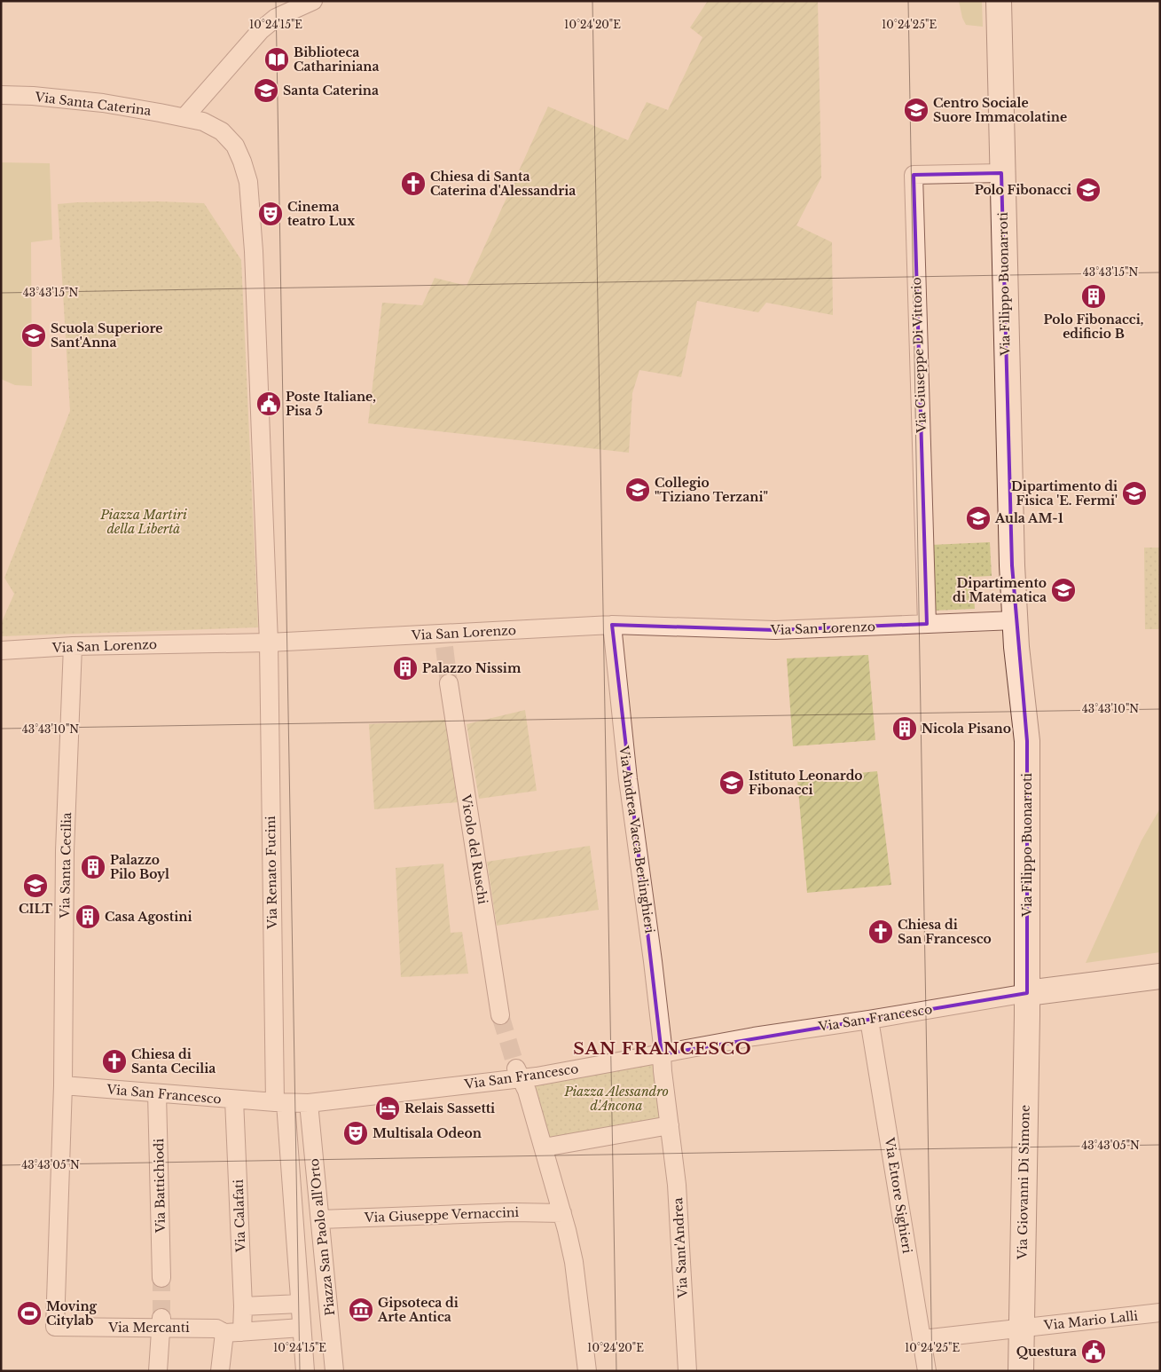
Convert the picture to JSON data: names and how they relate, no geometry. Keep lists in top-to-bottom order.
{
  "streets": {
    "street": [
      "Via Santa Caterina",
      "Via Filippo Buonarroti",
      "Via Giuseppe Di Vittorio",
      "Via San Lorenzo",
      "Via Andrea Vacca Berlinghieri",
      "Vicolo del Ruschi",
      "Via Santa Cecilia",
      "Via Renato Fucini",
      "Via San Francesco",
      "Via Giovanni Di Simone",
      "Via Battichiodi",
      "Via Ettore Sighieri",
      "Via Giuseppe Vernaccini",
      "Via Calafati",
      "Piazza San Paolo all'Orto",
      "Via Sant'Andrea",
      "Via Mario Lalli",
      "Via Mercanti"
    ]
  },
  "crossings": [
    ["Via Santa Caterina", "Via San Lorenzo"],
    ["Via Santa Caterina", "Via Renato Fucini"],
    ["Via Filippo Buonarroti", "Via Giuseppe Di Vittorio"],
    ["Via Filippo Buonarroti", "Via San Lorenzo"],
    ["Via Filippo Buonarroti", "Via San Francesco"],
    ["Via Filippo Buonarroti", "Via Giovanni Di Simone"],
    ["Via Giuseppe Di Vittorio", "Via San Lorenzo"],
    ["Via San Lorenzo", "Via Andrea Vacca Berlinghieri"],
    ["Via San Lorenzo", "Via Santa Cecilia"],
    ["Via San Lorenzo", "Via Renato Fucini"],
    ["Via Andrea Vacca Berlinghieri", "Via San Francesco"],
    ["Via Santa Cecilia", "Via San Francesco"],
    ["Via Santa Cecilia", "Via Mercanti"],
    ["Via Renato Fucini", "Via San Francesco"],
    ["Via Renato Fucini", "Piazza San Paolo all'Orto"],
    ["Via San Francesco", "Via Giovanni Di Simone"],
    ["Via San Francesco", "Via Battichiodi"],
    ["Via San Francesco", "Via Ettore Sighieri"],
    ["Via San Francesco", "Via Calafati"],
    ["Via San Francesco", "Piazza San Paolo all'Orto"],
    ["Via Giovanni Di Simone", "Via Mario Lalli"],
    ["Via Ettore Sighieri", "Via Mario Lalli"],
    ["Via Giuseppe Vernaccini", "Piazza San Paolo all'Orto"],
    ["Via Calafati", "Via Mercanti"]
  ],
  "districts": ["SAN FRANCESCO"],
  "parks": ["Piazza Martiri della Libertà", "Piazza Alessandro d'Ancona"],
  "places": {
    "library": ["Biblioteca Cathariniana"],
    "school or university": [
      "Santa Caterina",
      "Centro Sociale Suore Immacolatine",
      "Polo Fibonacci",
      "Scuola Superiore Sant'Anna",
      "Collegio \"Tiziano Terzani\"",
      "Dipartimento di Fisica 'E. Fermi'",
      "Aula AM-1",
      "Dipartimento di Matematica",
      "Istituto Leonardo Fibonacci",
      "CILT"
    ],
    "church": ["Chiesa di Santa Caterina d'Alessandria", "Chiesa di San Francesco", "Chiesa di Santa Cecilia"],
    "theatre": ["Cinema teatro Lux", "Multisala Odeon"],
    "building": [
      "Polo Fibonacci, edificio B",
      "Palazzo Nissim",
      "Nicola Pisano",
      "Palazzo Pilo Boyl",
      "Casa Agostini"
    ],
    "public building": ["Poste Italiane, Pisa 5", "Questura"],
    "hotel": ["Relais Sassetti"],
    "museum": ["Gipsoteca di Arte Antica"],
    "sports": ["Moving Citylab"]
  },
  "coordinates": [
    "10°24'15\"E",
    "10°24'20\"E",
    "10°24'25\"E",
    "43°43'15\"N",
    "43°43'10\"N",
    "43°43'05\"N"
  ]
}
